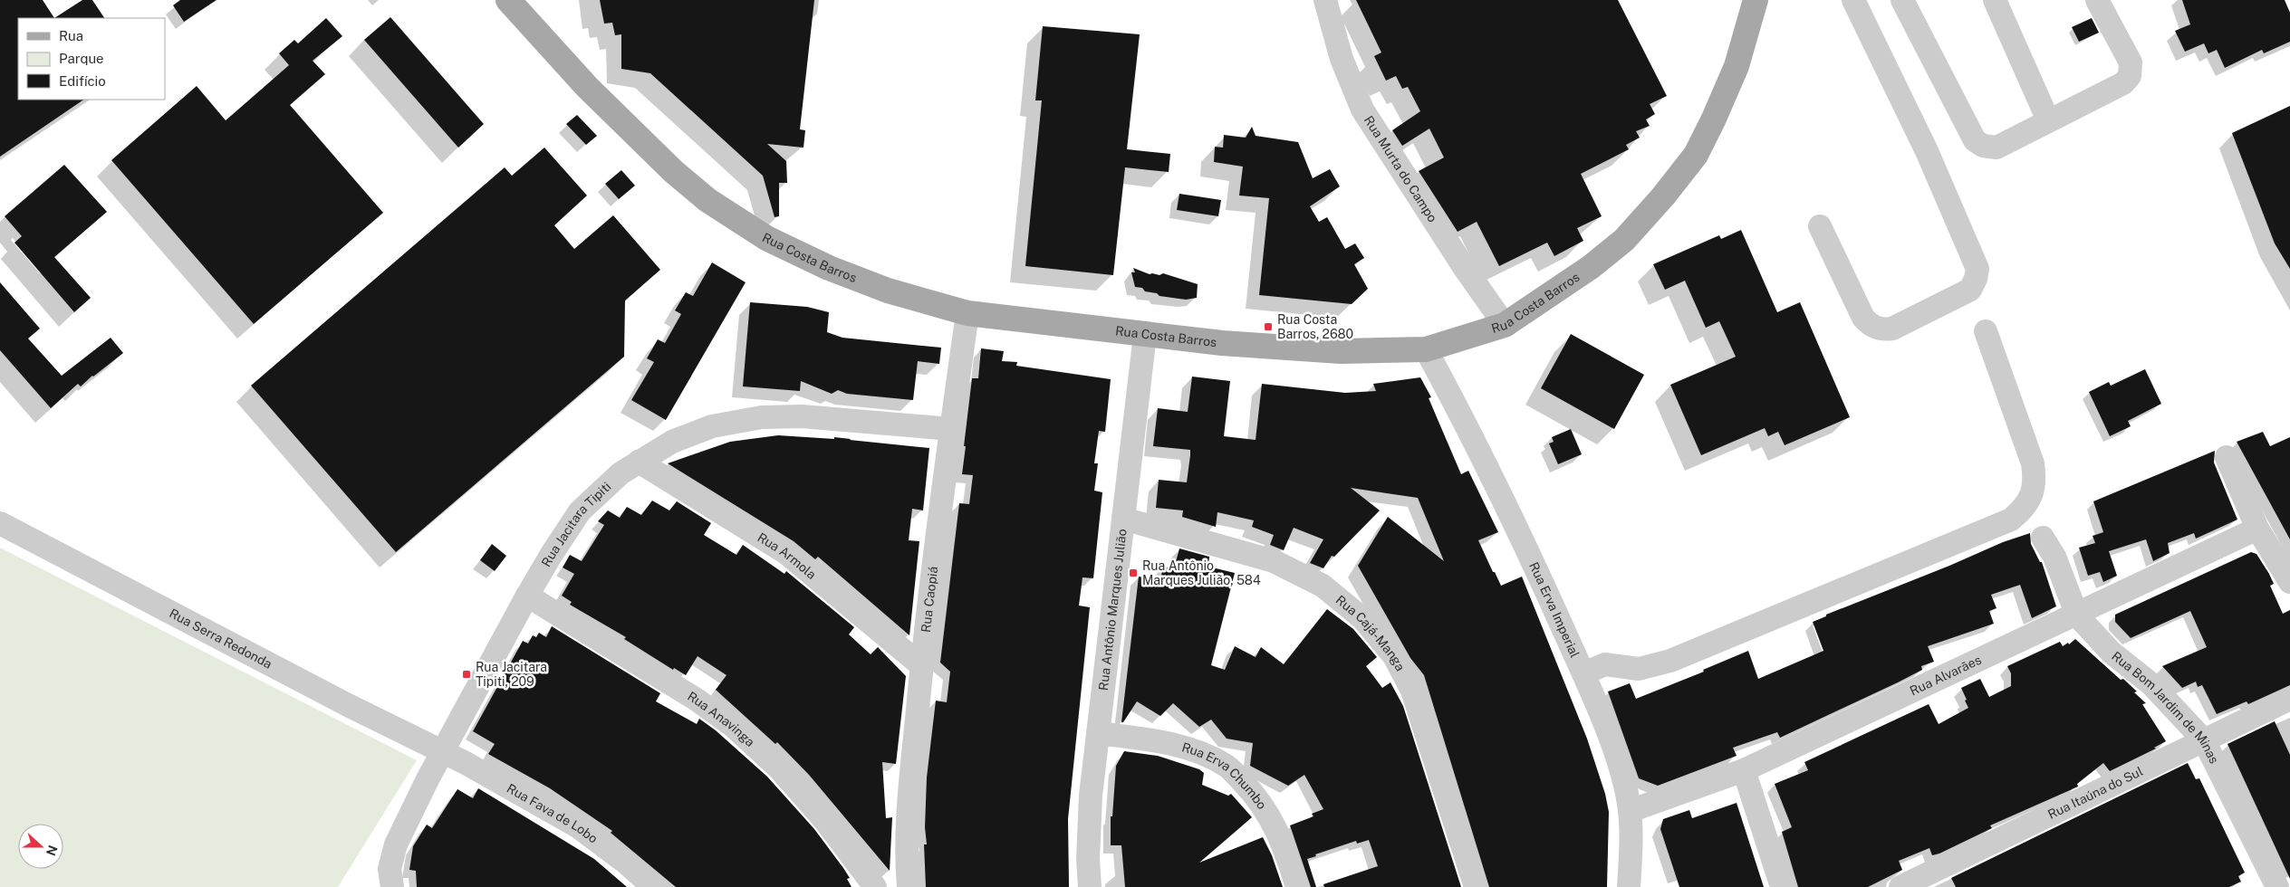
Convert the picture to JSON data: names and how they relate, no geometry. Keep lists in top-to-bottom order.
{
  "streets": {
    "main road": ["Rua Costa Barros"],
    "street": [
      "Rua Murta do Campo",
      "Rua Jacitara Tipiti",
      "Rua Armola",
      "Rua Caopiá",
      "Rua Antônio Marques Julião",
      "Rua Erva Imperial",
      "Rua Cajá-Manga",
      "Rua Serra Redonda",
      "Rua Alvarães",
      "Rua Bom Jardim de Minas",
      "Rua Anavinga",
      "Rua Erva Chumbo",
      "Rua Itaúna do Sul",
      "Rua Fava de Lobo"
    ]
  },
  "crossings": [
    ["Rua Murta do Campo", "Rua Costa Barros"],
    ["Rua Costa Barros", "Rua Caopiá"],
    ["Rua Costa Barros", "Rua Antônio Marques Julião"],
    ["Rua Costa Barros", "Rua Erva Imperial"],
    ["Rua Jacitara Tipiti", "Rua Armola"],
    ["Rua Jacitara Tipiti", "Rua Caopiá"],
    ["Rua Jacitara Tipiti", "Rua Serra Redonda"],
    ["Rua Jacitara Tipiti", "Rua Anavinga"],
    ["Rua Jacitara Tipiti", "Rua Fava de Lobo"],
    ["Rua Armola", "Rua Caopiá"],
    ["Rua Antônio Marques Julião", "Rua Cajá-Manga"],
    ["Rua Antônio Marques Julião", "Rua Erva Chumbo"],
    ["Rua Erva Imperial", "Rua Alvarães"],
    ["Rua Serra Redonda", "Rua Fava de Lobo"],
    ["Rua Alvarães", "Rua Bom Jardim de Minas"],
    ["Rua Bom Jardim de Minas", "Rua Itaúna do Sul"]
  ],
  "places": {
    "transit": ["Rua Costa Barros, 2680", "Rua Antônio Marques Julião, 584", "Rua Jacitara Tipiti, 209"]
  },
  "legend": ["Rua", "Parque", "Edifício"],
  "north": "right"
}
